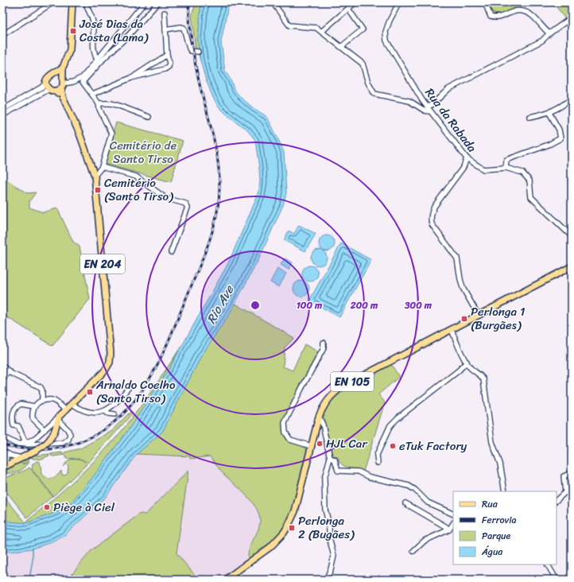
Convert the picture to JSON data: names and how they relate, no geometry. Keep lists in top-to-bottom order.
{
  "streets": {
    "main road": ["EN 204", "EN 105"],
    "street": ["Rua da Rabada"]
  },
  "water": ["Rio Ave"],
  "parks": ["Cemitério de Santo Tirso"],
  "places": {
    "transit": [
      "José Dias da Costa (Lama)",
      "Cemitério (Santo Tirso)",
      "Perlonga 1 (Burgães)",
      "Arnaldo Coelho (Santo Tirso)",
      "Perlonga 2 (Bugães)"
    ],
    "other": ["HJL Car", "eTuk Factory", "Piège à Ciel"]
  },
  "legend": [
    "Rua",
    "Ferrovia",
    "Parque",
    "Água"
  ],
  "rings": ["100 m", "200 m", "300 m"]
}
